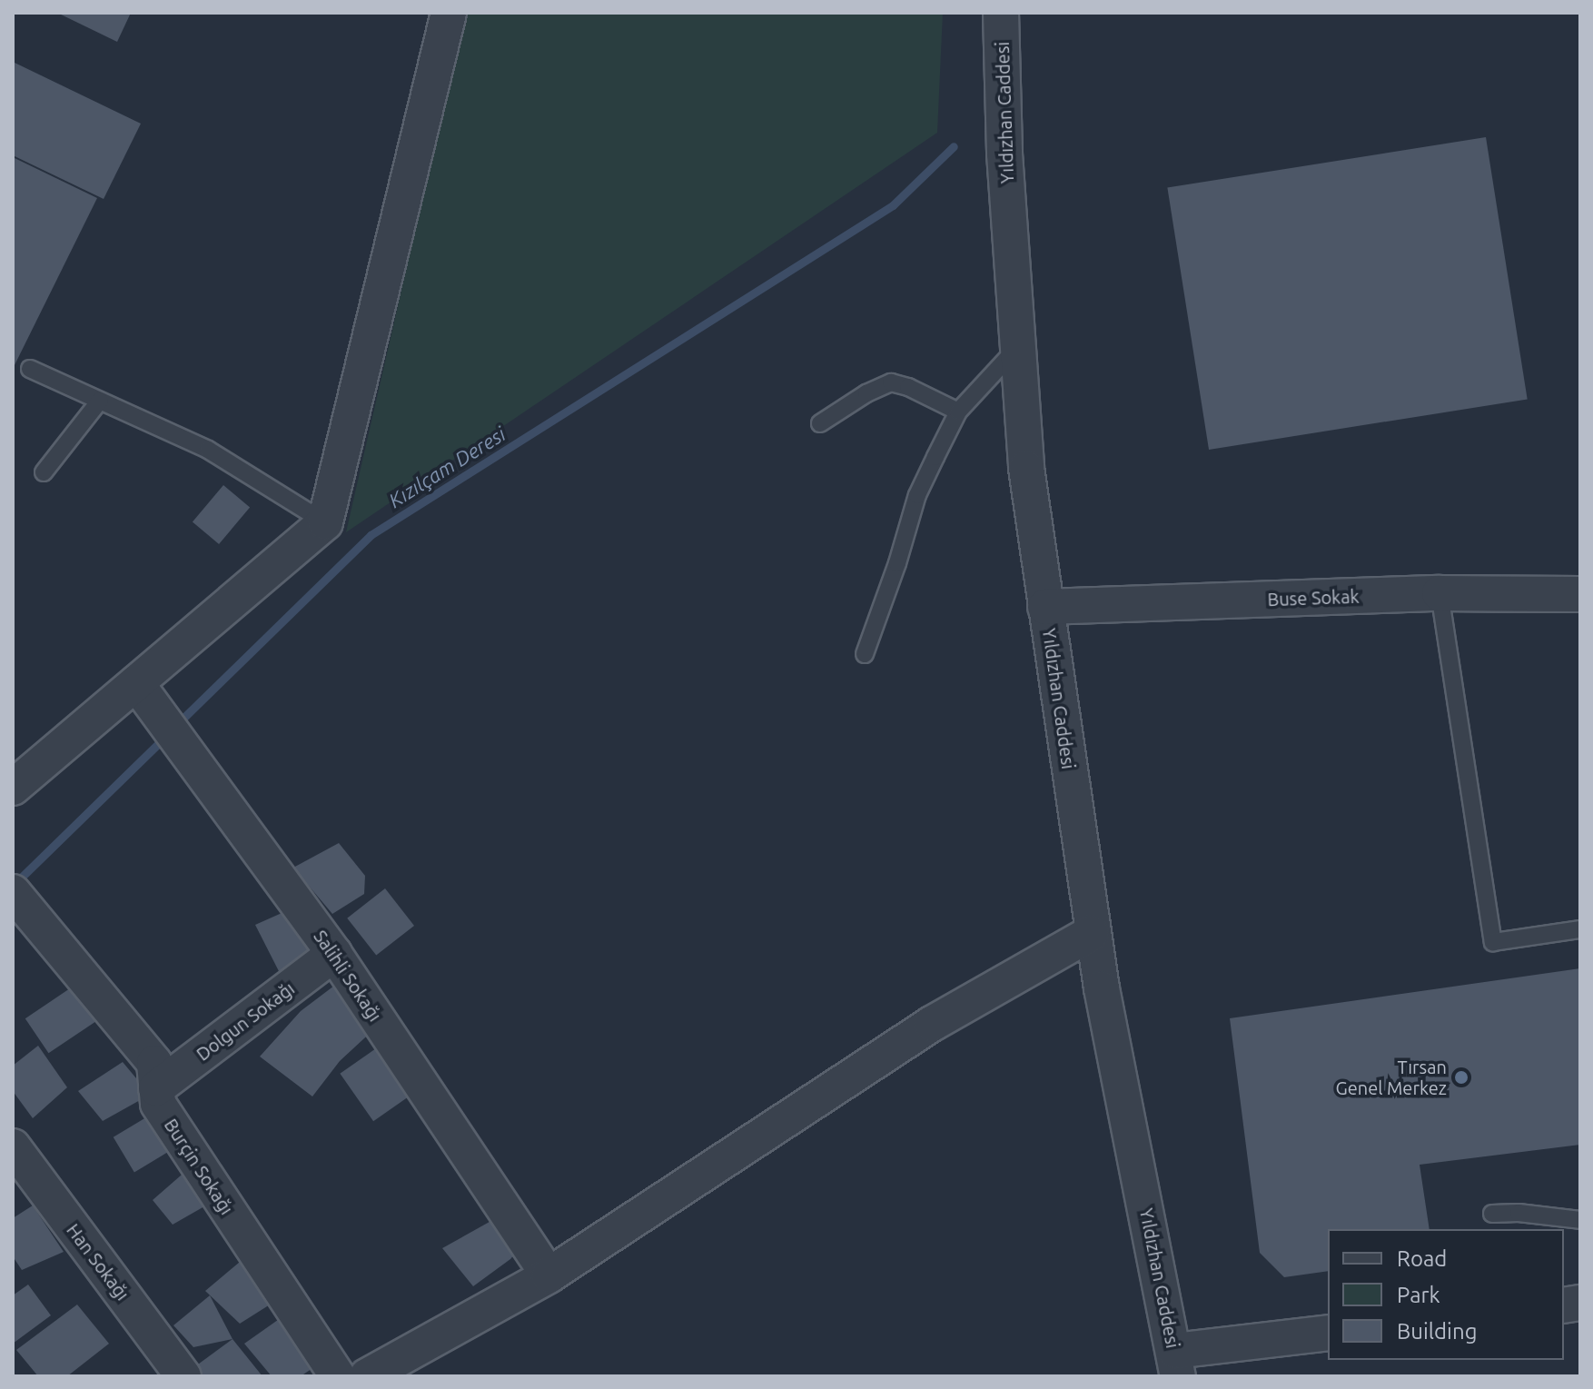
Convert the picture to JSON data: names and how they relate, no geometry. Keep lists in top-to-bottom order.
{
  "streets": {
    "street": [
      "Yıldızhan Caddesi",
      "Buse Sokak",
      "Salihli Sokağı",
      "Dolgun Sokağı",
      "Burçin Sokağı",
      "Han Sokağı"
    ]
  },
  "crossings": [
    ["Yıldızhan Caddesi", "Buse Sokak"],
    ["Salihli Sokağı", "Dolgun Sokağı"],
    ["Dolgun Sokağı", "Burçin Sokağı"]
  ],
  "water": ["Kızılçam Deresi"],
  "places": ["Tırsan Genel Merkez"],
  "legend": ["Road", "Park", "Building"]
}
